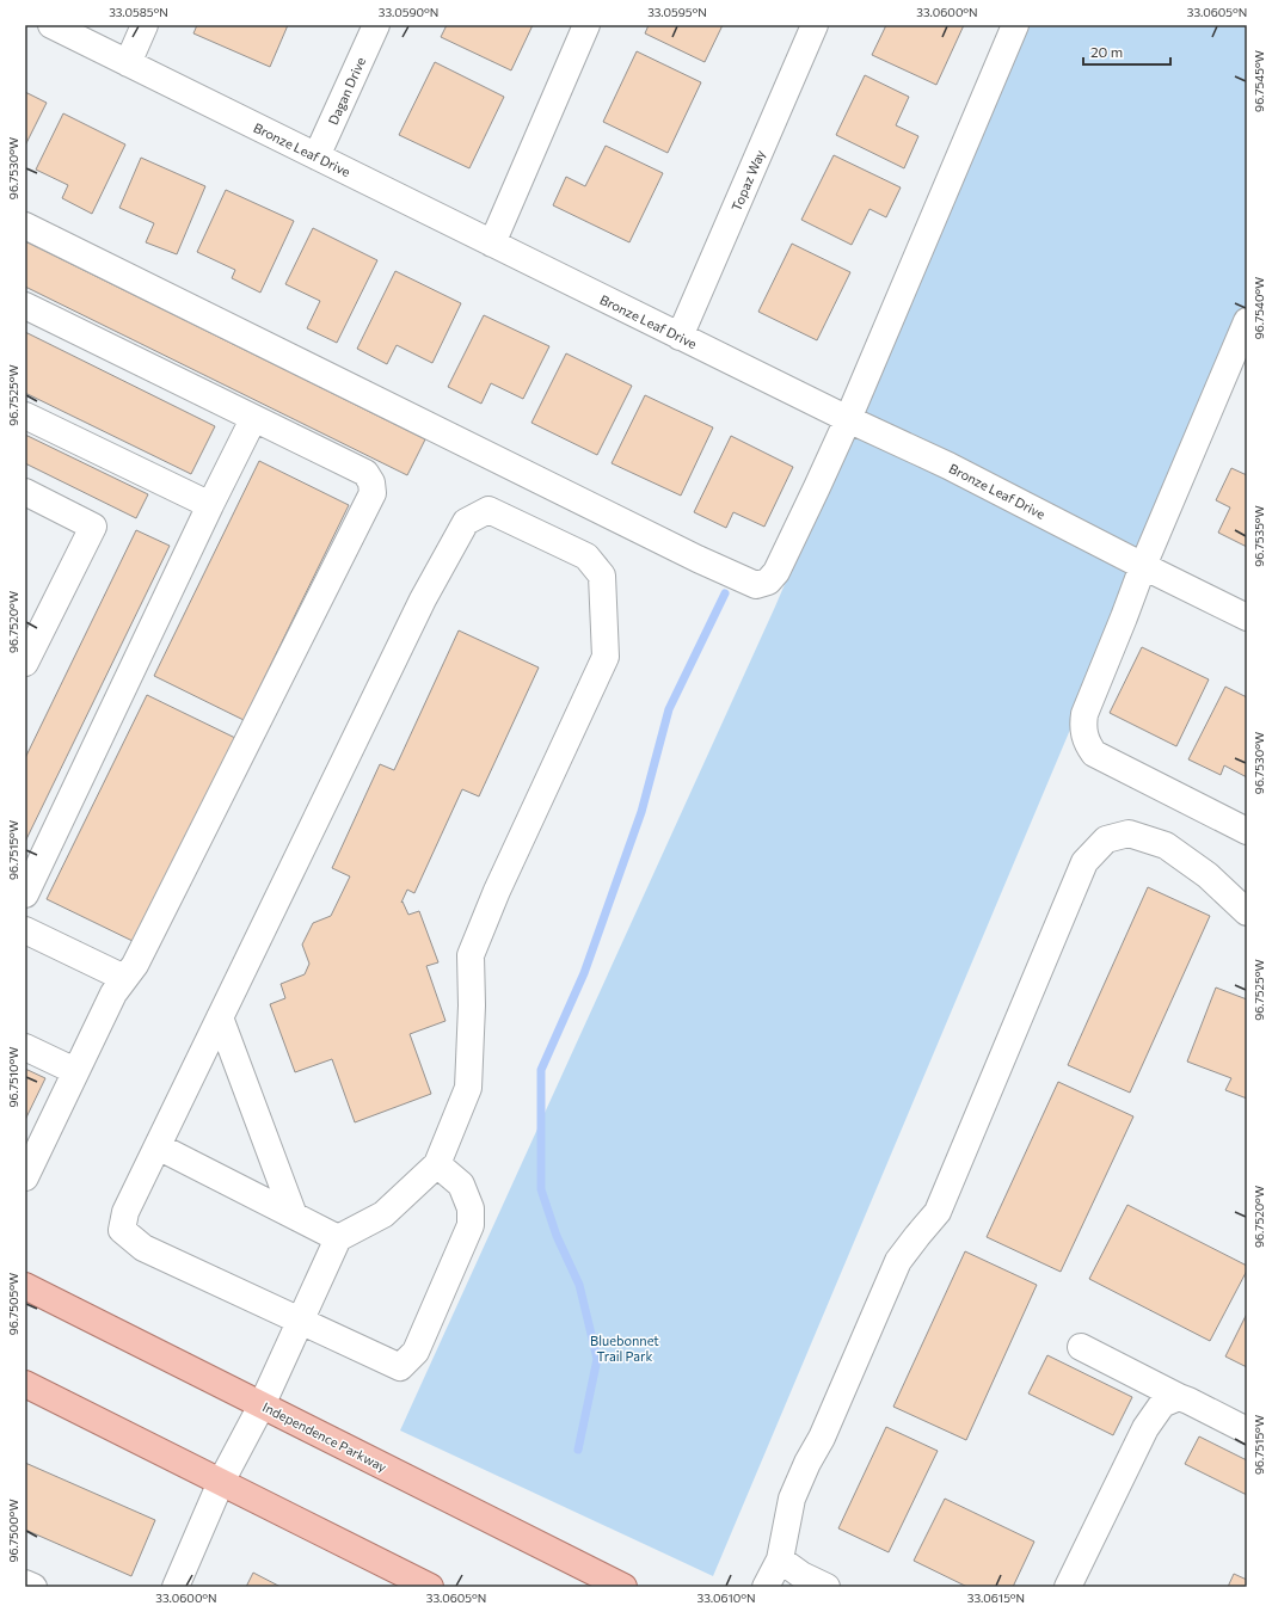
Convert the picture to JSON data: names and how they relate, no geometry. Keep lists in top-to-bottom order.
{
  "streets": {
    "main road": ["Independence Parkway"],
    "street": ["Dagan Drive", "Bronze Leaf Drive", "Topaz Way"]
  },
  "crossings": [
    ["Dagan Drive", "Bronze Leaf Drive"],
    ["Bronze Leaf Drive", "Topaz Way"]
  ],
  "parks": ["Bluebonnet Trail Park"],
  "scale_bar": "20 m",
  "coordinates": [
    "33.0585°N",
    "33.0590°N",
    "33.0595°N",
    "33.0600°N",
    "33.0605°N",
    "96.7545°W",
    "96.7530°W",
    "96.7540°W",
    "96.7525°W",
    "96.7535°W",
    "96.7520°W",
    "96.7515°W",
    "96.7510°W",
    "96.7505°W",
    "96.7500°W",
    "33.0610°N",
    "33.0615°N"
  ]
}
